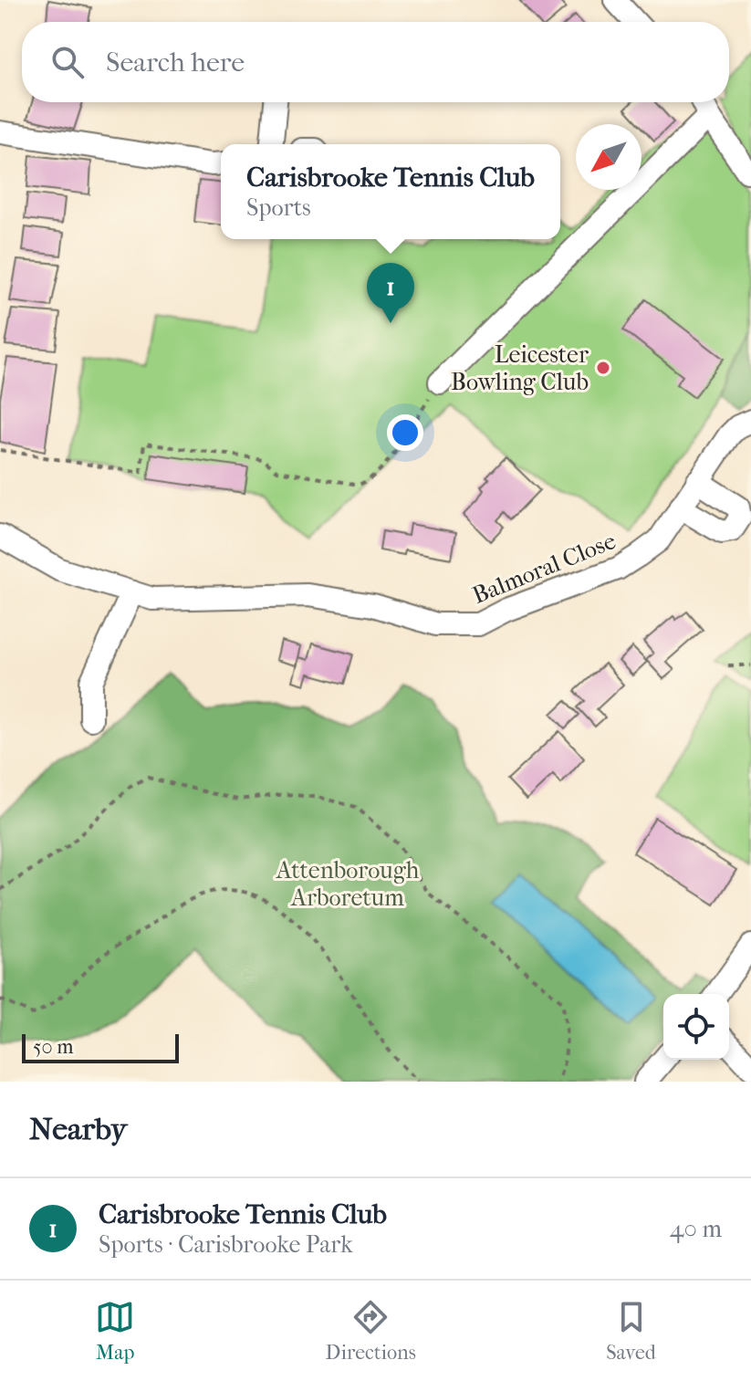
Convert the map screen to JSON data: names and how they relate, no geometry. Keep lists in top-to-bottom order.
{
  "streets": {
    "street": ["Balmoral Close"]
  },
  "parks": ["Attenborough Arboretum"],
  "places": ["Leicester Bowling Club"],
  "scale_bar": "50 m",
  "north": "bottom left",
  "page": {
    "search": "Search here",
    "popup": ["Carisbrooke Tennis Club", "Sports"],
    "pins": "1",
    "scale": "50 m",
    "heading": "Nearby",
    "list": [
      {
        "mark": "1",
        "name": "Carisbrooke Tennis Club",
        "note": "Sports · Carisbrooke Park",
        "value": "40 m"
      }
    ],
    "nav": ["Map", "Directions", "Saved"]
  }
}
